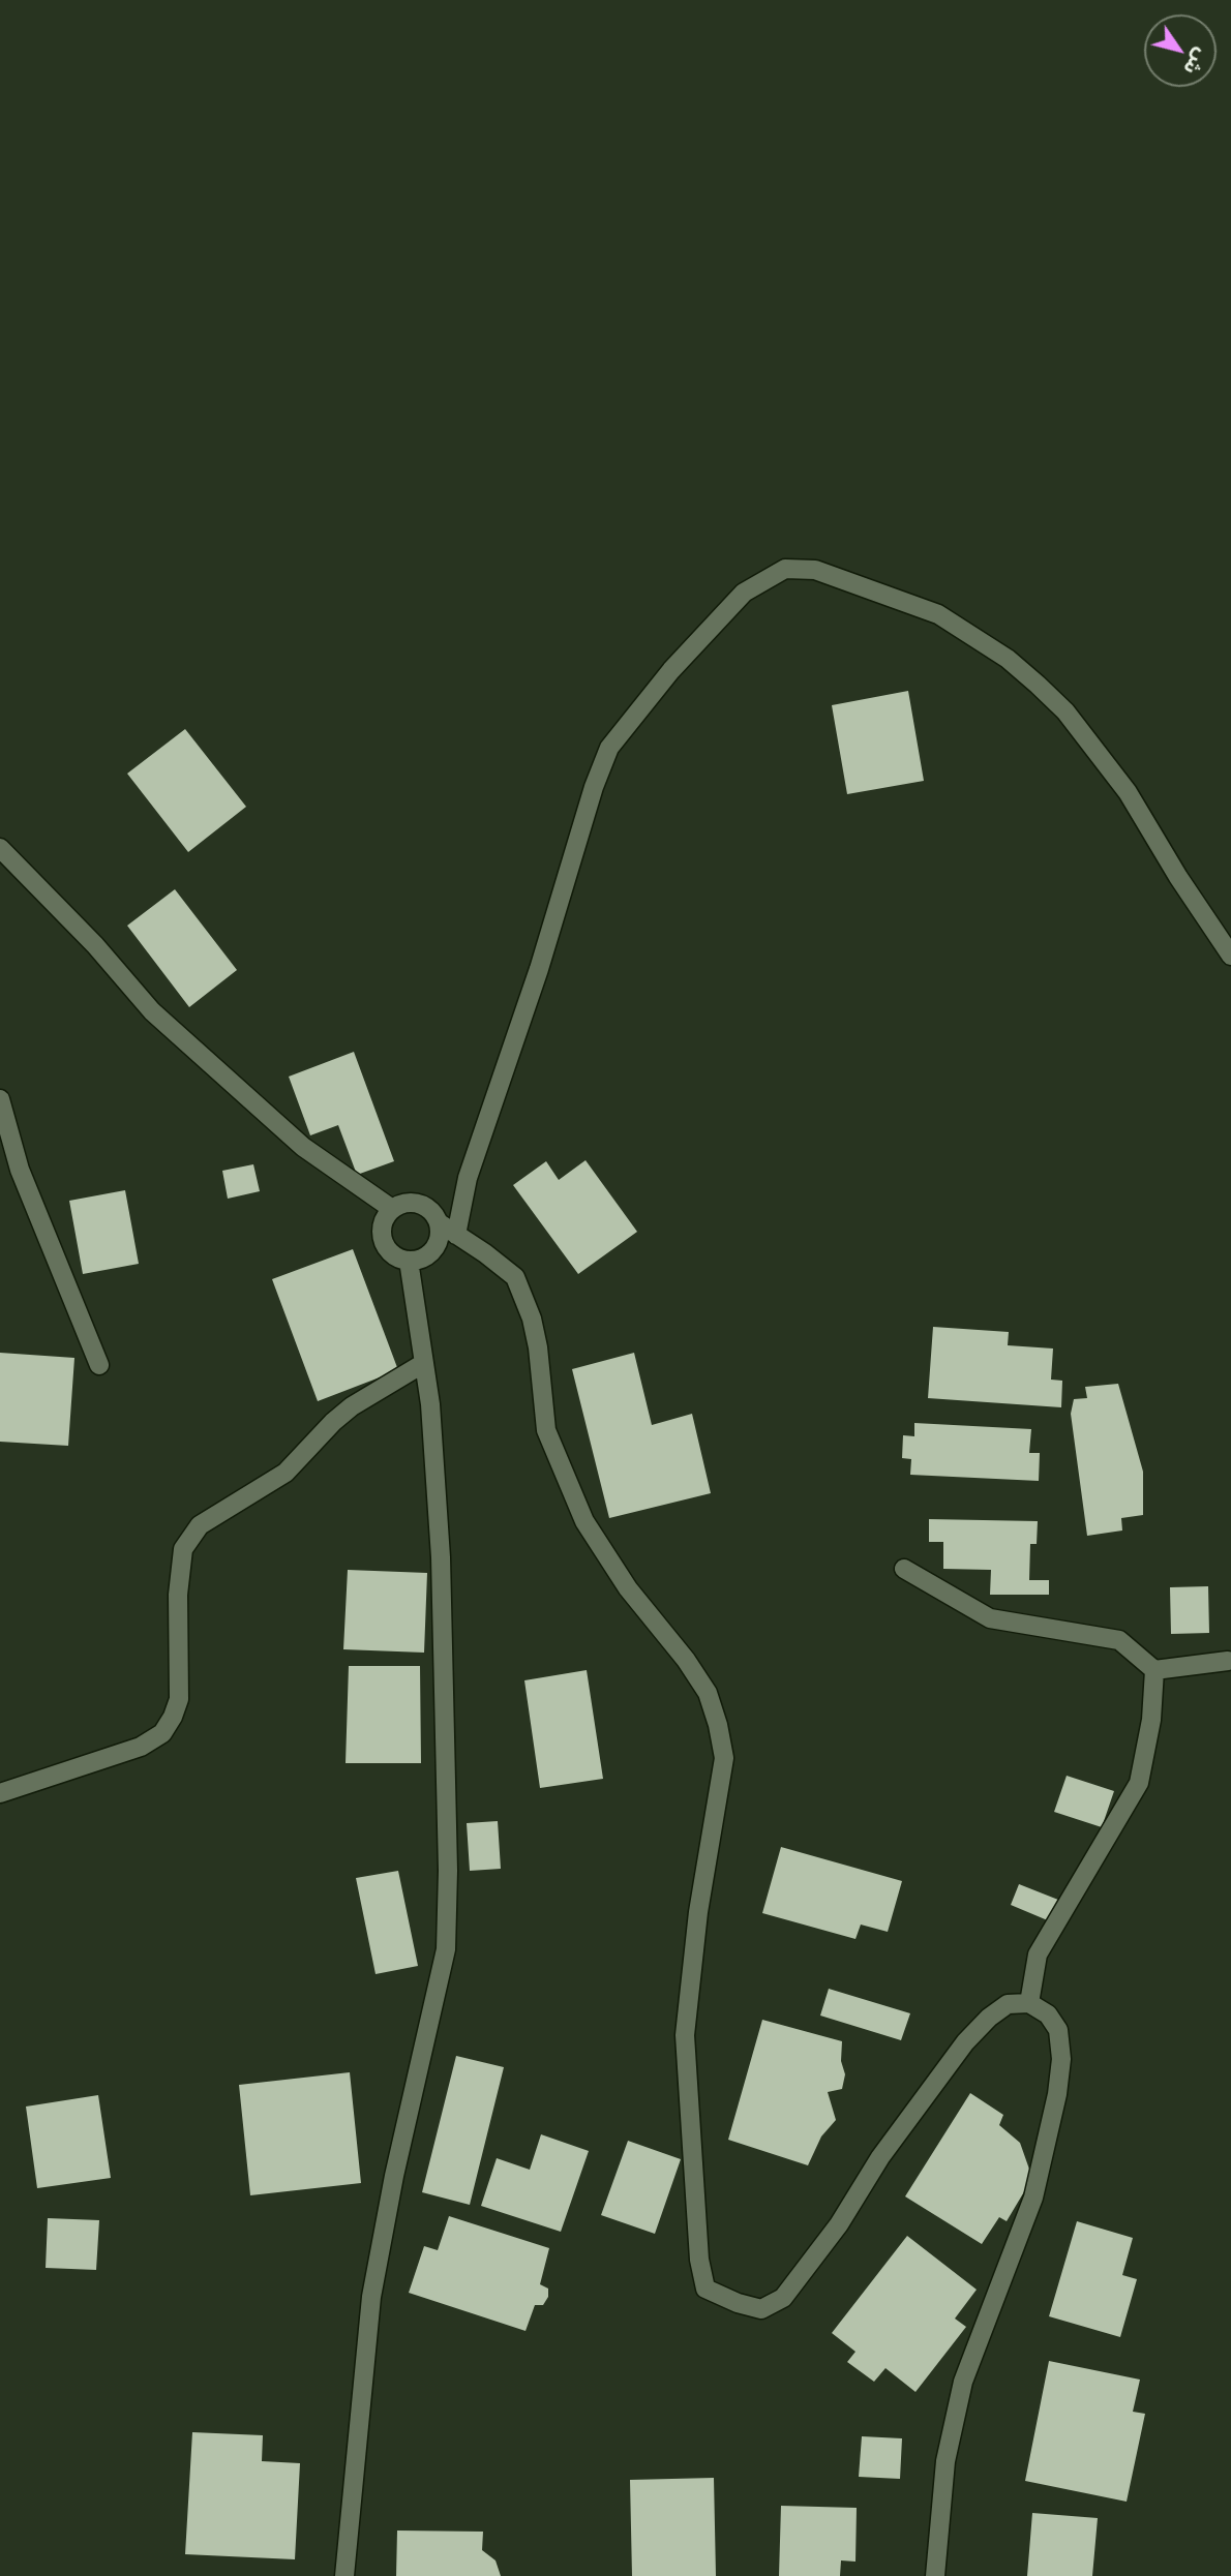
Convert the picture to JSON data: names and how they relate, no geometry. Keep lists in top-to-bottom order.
{
  "north": "bottom right"
}
